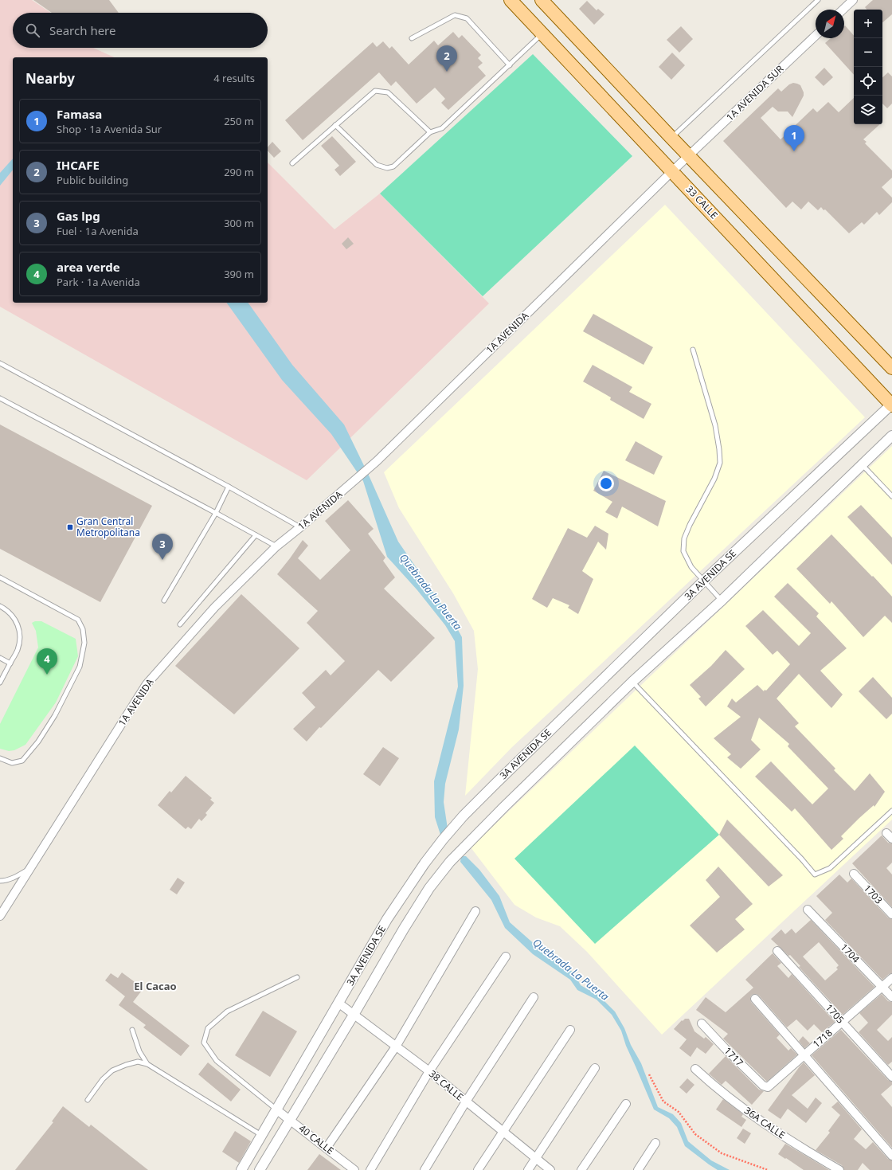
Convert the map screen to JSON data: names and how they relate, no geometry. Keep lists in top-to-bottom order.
{
  "streets": {
    "main road": ["33 CALLE"],
    "street": [
      "1A AVENIDA SUR",
      "1A AVENIDA",
      "3A AVENIDA SE",
      "1703",
      "1704",
      "1705",
      "1718",
      "1717",
      "38 CALLE",
      "36A CALLE",
      "40 CALLE"
    ]
  },
  "crossings": [
    ["1A AVENIDA SUR", "1A AVENIDA"],
    ["33 CALLE", "1A AVENIDA"],
    ["33 CALLE", "3A AVENIDA SE"],
    ["3A AVENIDA SE", "38 CALLE"],
    ["3A AVENIDA SE", "40 CALLE"],
    ["1704", "1718"],
    ["1705", "1718"],
    ["1718", "1717"]
  ],
  "districts": ["El Cacao"],
  "water": ["Quebrada La Puerta"],
  "places": {
    "transit": ["Gran Central Metropolitana"]
  },
  "north": "top right",
  "page": {
    "map_buttons": ["+", "−"],
    "search": "Search here",
    "pins": [
      "2",
      "1",
      "3",
      "4"
    ],
    "heading": ["Nearby", "4 results"],
    "list": [
      {
        "mark": "1",
        "name": "Famasa",
        "note": "Shop · 1a Avenida Sur",
        "value": "250 m"
      },
      {
        "mark": "2",
        "name": "IHCAFE",
        "note": "Public building",
        "value": "290 m"
      },
      {
        "mark": "3",
        "name": "Gas lpg",
        "note": "Fuel · 1a Avenida",
        "value": "300 m"
      },
      {
        "mark": "4",
        "name": "area verde",
        "note": "Park · 1a Avenida",
        "value": "390 m"
      }
    ]
  }
}
